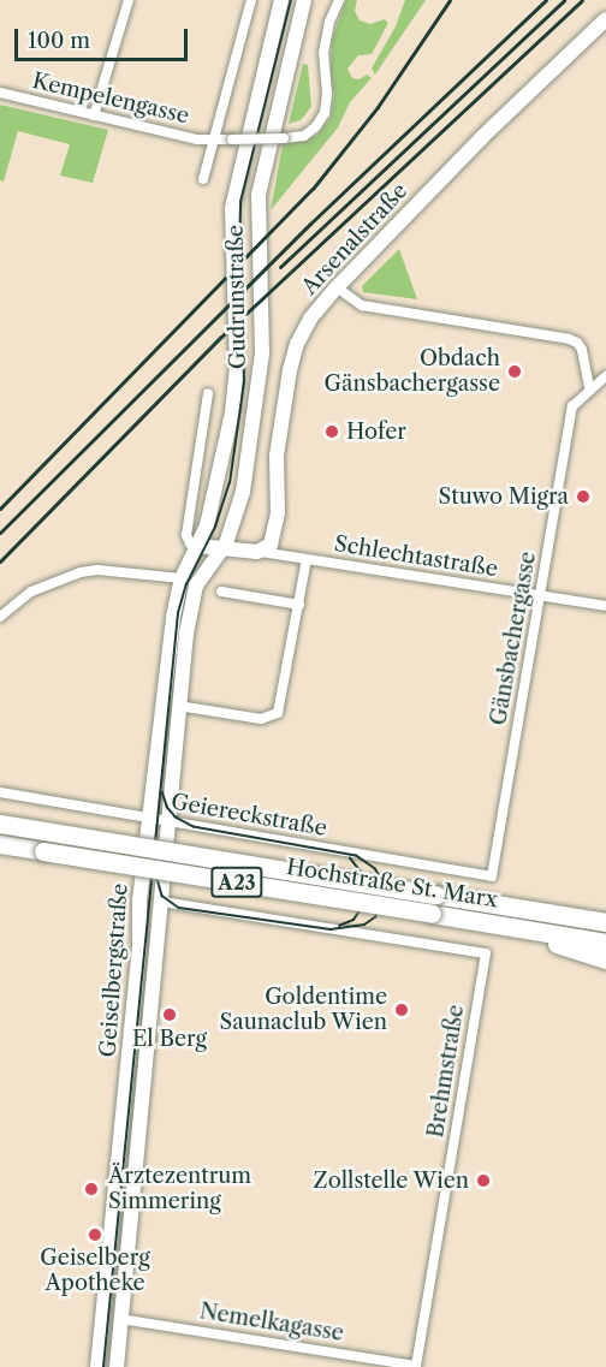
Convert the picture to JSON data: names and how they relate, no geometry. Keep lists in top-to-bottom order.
{
  "streets": {
    "highway": ["A23", "Hochstraße St. Marx"],
    "main road": ["Arsenalstraße", "Gudrunstraße", "Geiselbergstraße"],
    "street": [
      "Kempelengasse",
      "Schlechtastraße",
      "Gänsbachergasse",
      "Geiereckstraße",
      "Brehmstraße",
      "Nemelkagasse"
    ]
  },
  "crossings": [
    ["Arsenalstraße", "Schlechtastraße"],
    ["Gudrunstraße", "Geiselbergstraße"],
    ["Schlechtastraße", "Gänsbachergasse"],
    ["Gänsbachergasse", "Geiereckstraße"],
    ["Geiereckstraße", "Geiselbergstraße"],
    ["Geiselbergstraße", "Brehmstraße"],
    ["Geiselbergstraße", "Nemelkagasse"],
    ["Brehmstraße", "Nemelkagasse"]
  ],
  "places": [
    "Obdach Gänsbachergasse",
    "Hofer",
    "Stuwo Migra",
    "Goldentime Saunaclub Wien",
    "El Berg",
    "Zollstelle Wien",
    "Ärztezentrum Simmering",
    "Geiselberg Apotheke"
  ],
  "scale_bar": "100 m"
}
